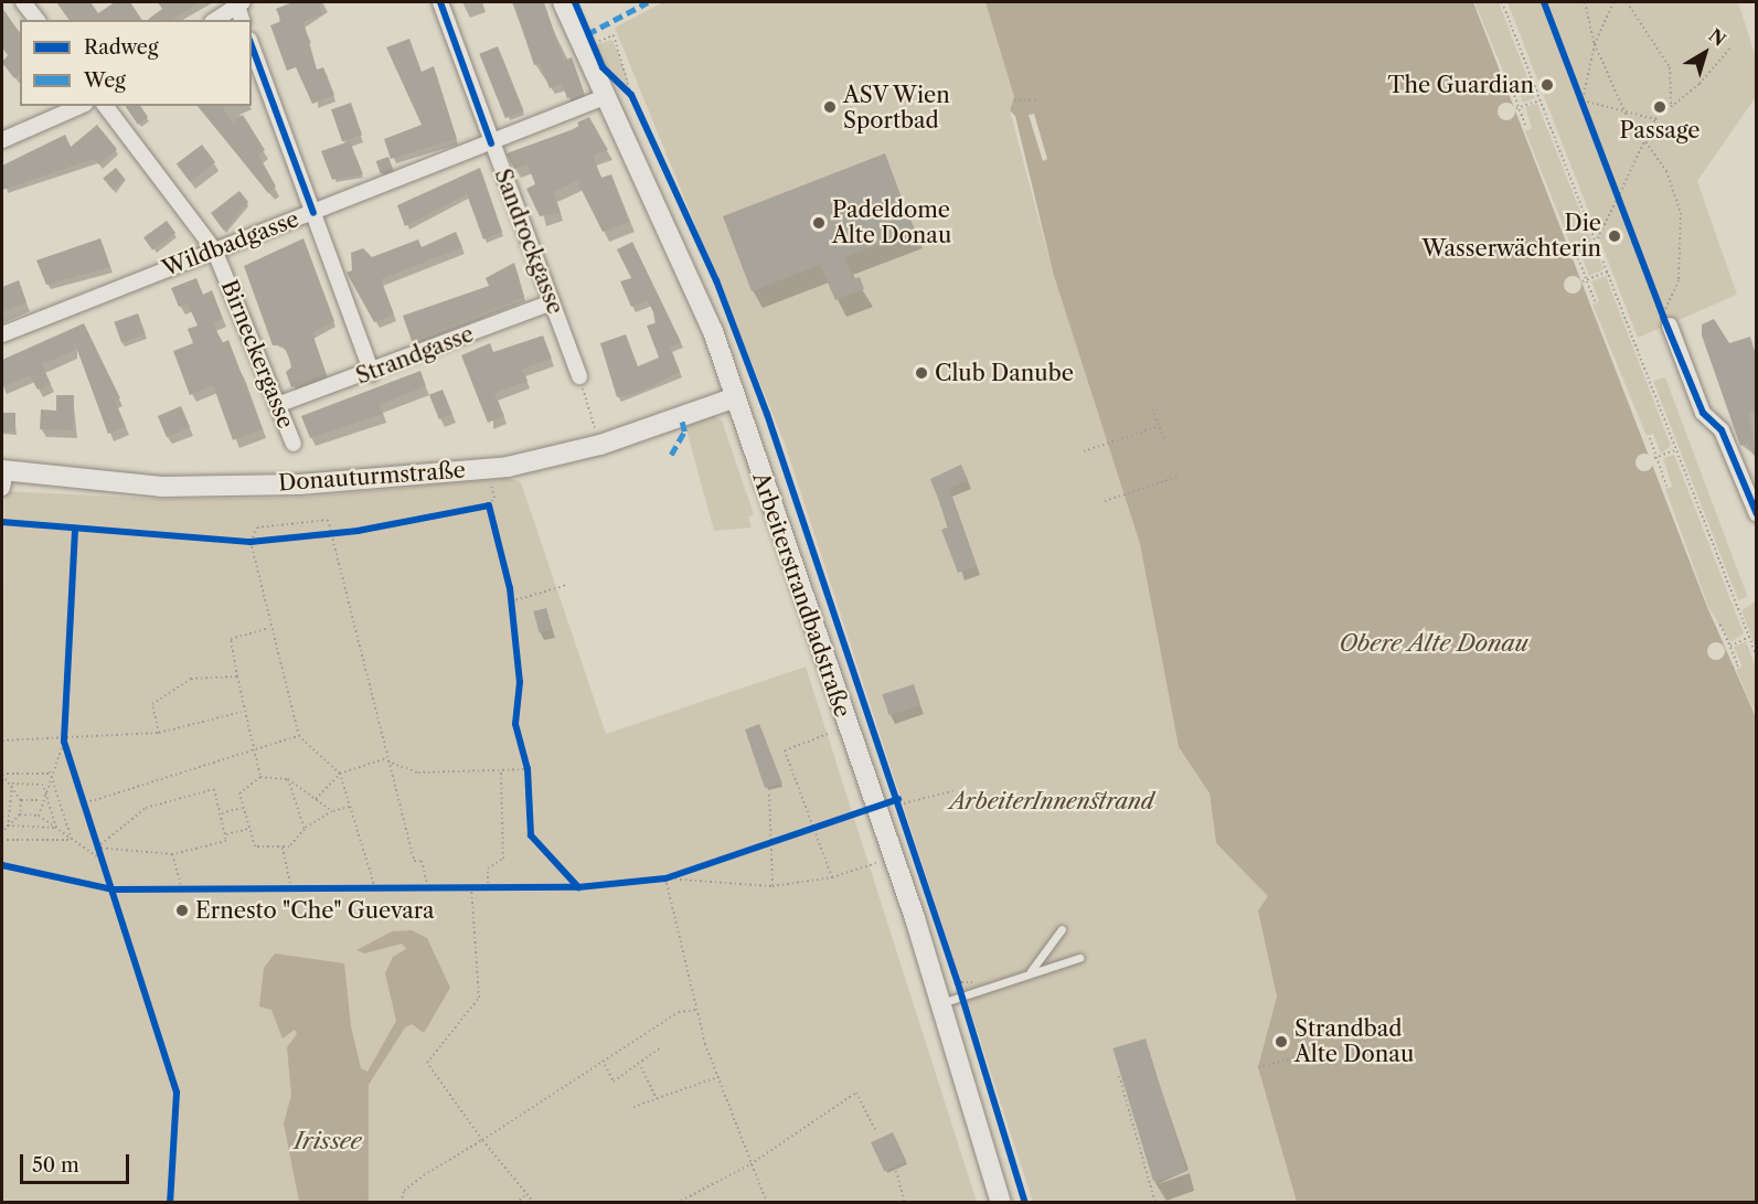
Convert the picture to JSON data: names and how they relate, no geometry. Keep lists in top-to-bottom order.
{
  "streets": {
    "main road": ["Donauturmstraße", "Arbeiterstrandbadstraße"],
    "street": [
      "Sandrockgasse",
      "Wildbadgasse",
      "Birneckergasse",
      "Strandgasse"
    ]
  },
  "crossings": [
    ["Sandrockgasse", "Wildbadgasse"],
    ["Sandrockgasse", "Strandgasse"],
    ["Wildbadgasse", "Birneckergasse"],
    ["Wildbadgasse", "Arbeiterstrandbadstraße"],
    ["Birneckergasse", "Strandgasse"],
    ["Donauturmstraße", "Arbeiterstrandbadstraße"]
  ],
  "water": ["Obere Alte Donau", "Irissee"],
  "parks": ["ArbeiterInnenstrand"],
  "places": [
    "The Guardian",
    "ASV Wien Sportbad",
    "Passage",
    "Padeldome Alte Donau",
    "Die Wasserwächterin",
    "Club Danube",
    "Ernesto \"Che\" Guevara",
    "Strandbad Alte Donau"
  ],
  "legend": ["Radweg", "Weg"],
  "scale_bar": "50 m",
  "north": "top right"
}
